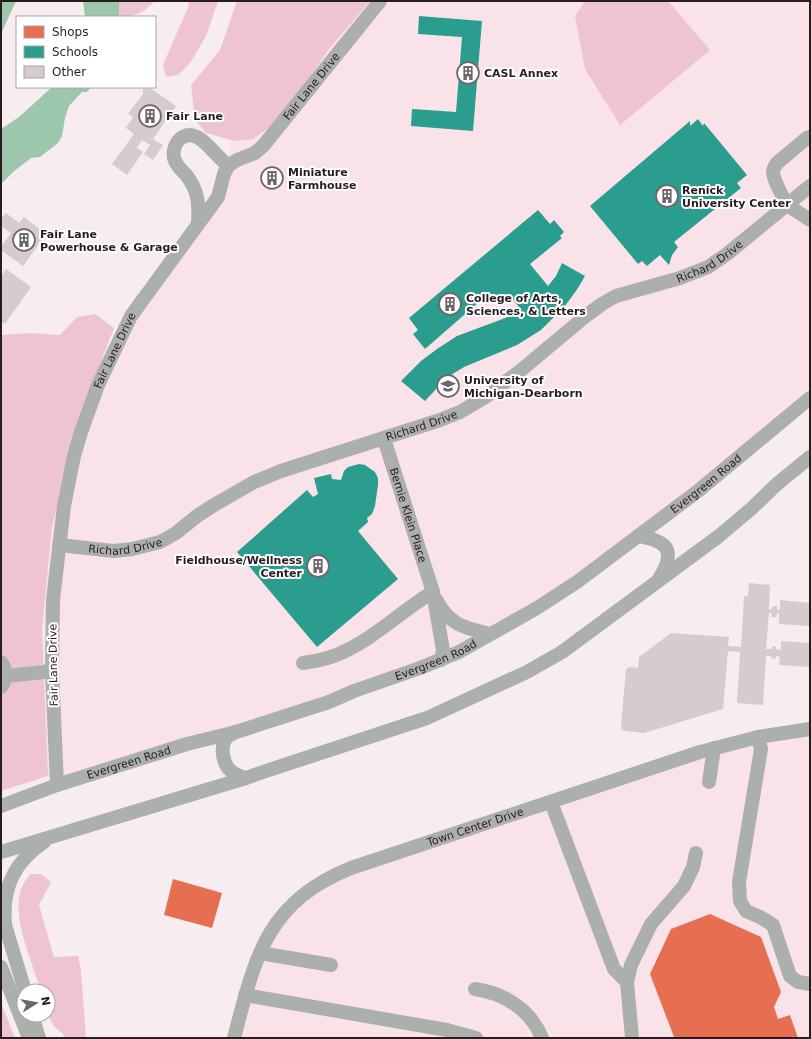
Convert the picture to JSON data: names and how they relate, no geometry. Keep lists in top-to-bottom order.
{
  "streets": {
    "street": [
      "Fair Lane Drive",
      "Richard Drive",
      "Evergreen Road",
      "Bernie Klein Place",
      "Town Center Drive"
    ]
  },
  "crossings": [
    ["Fair Lane Drive", "Richard Drive"],
    ["Fair Lane Drive", "Evergreen Road"],
    ["Richard Drive", "Bernie Klein Place"],
    ["Evergreen Road", "Bernie Klein Place"]
  ],
  "places": {
    "building": [
      "CASL Annex",
      "Fair Lane",
      "Miniature Farmhouse",
      "Renick University Center",
      "Fair Lane Powerhouse & Garage",
      "College of Arts, Sciences, & Letters",
      "Fieldhouse/Wellness Center"
    ],
    "school or university": ["University of Michigan-Dearborn"]
  },
  "legend": ["Shops", "Schools", "Other"],
  "north": "right"
}
